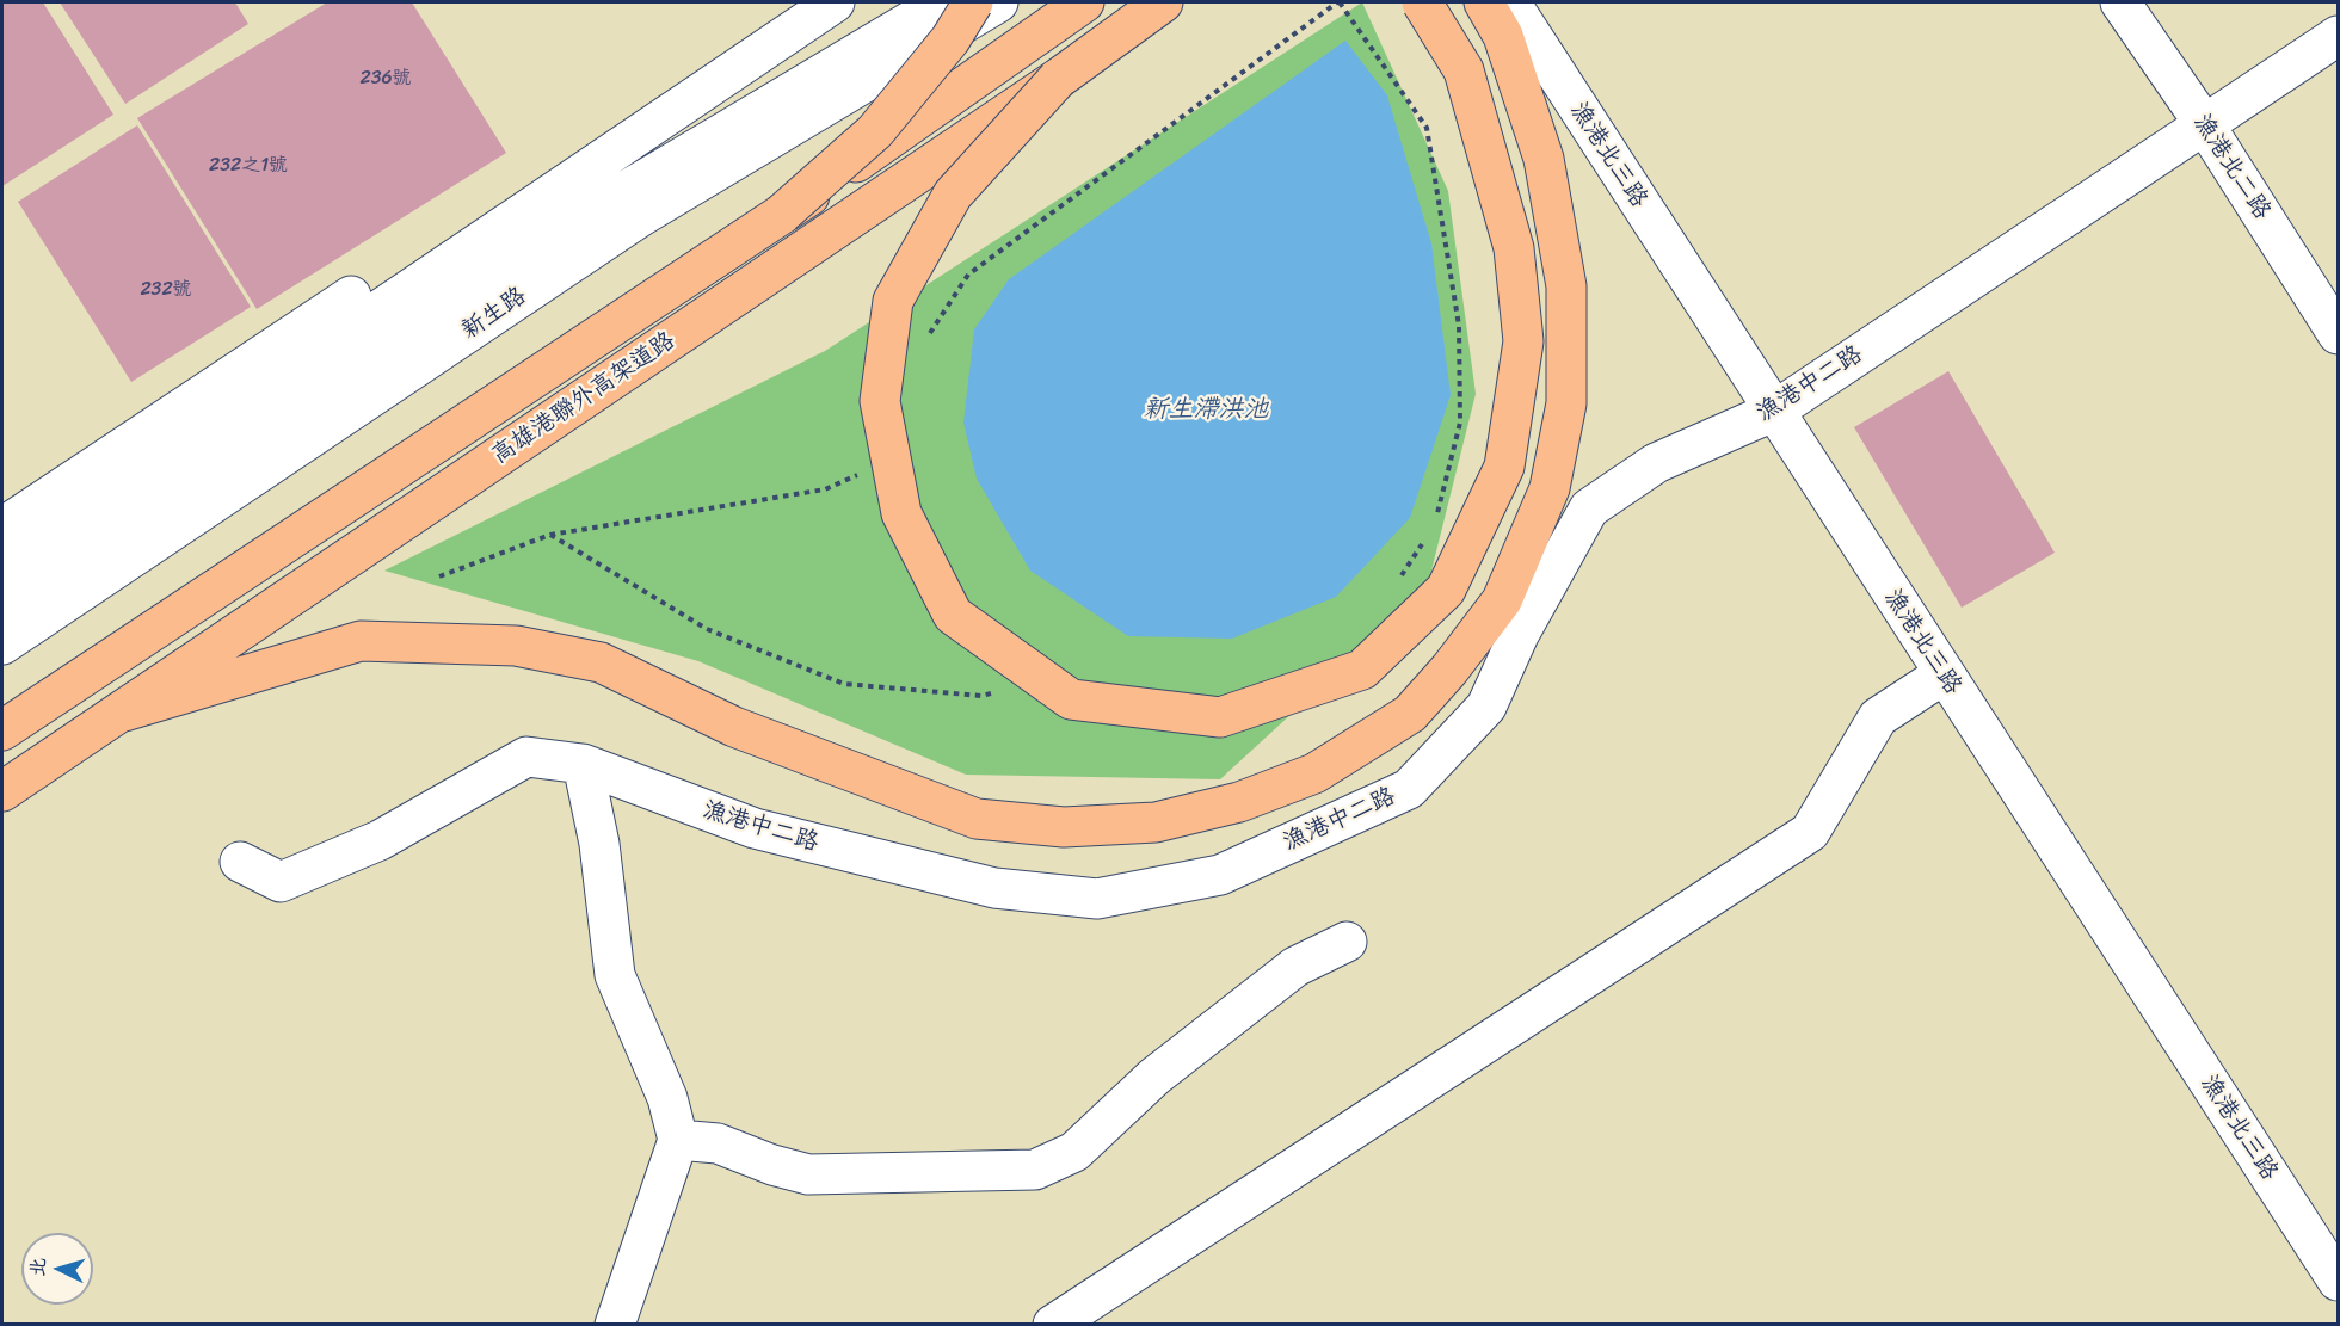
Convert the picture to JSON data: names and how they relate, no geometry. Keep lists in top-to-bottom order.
{
  "streets": {
    "highway": ["高雄港聯外高架道路"],
    "street": [
      "漁港北三路",
      "漁港北二路",
      "新生路",
      "漁港中二路"
    ]
  },
  "crossings": [
    ["漁港北三路", "漁港中二路"],
    ["漁港北二路", "漁港中二路"]
  ],
  "water": ["新生滯洪池"],
  "house_numbers": ["236號", "232之1號", "232號"],
  "north": "left"
}
